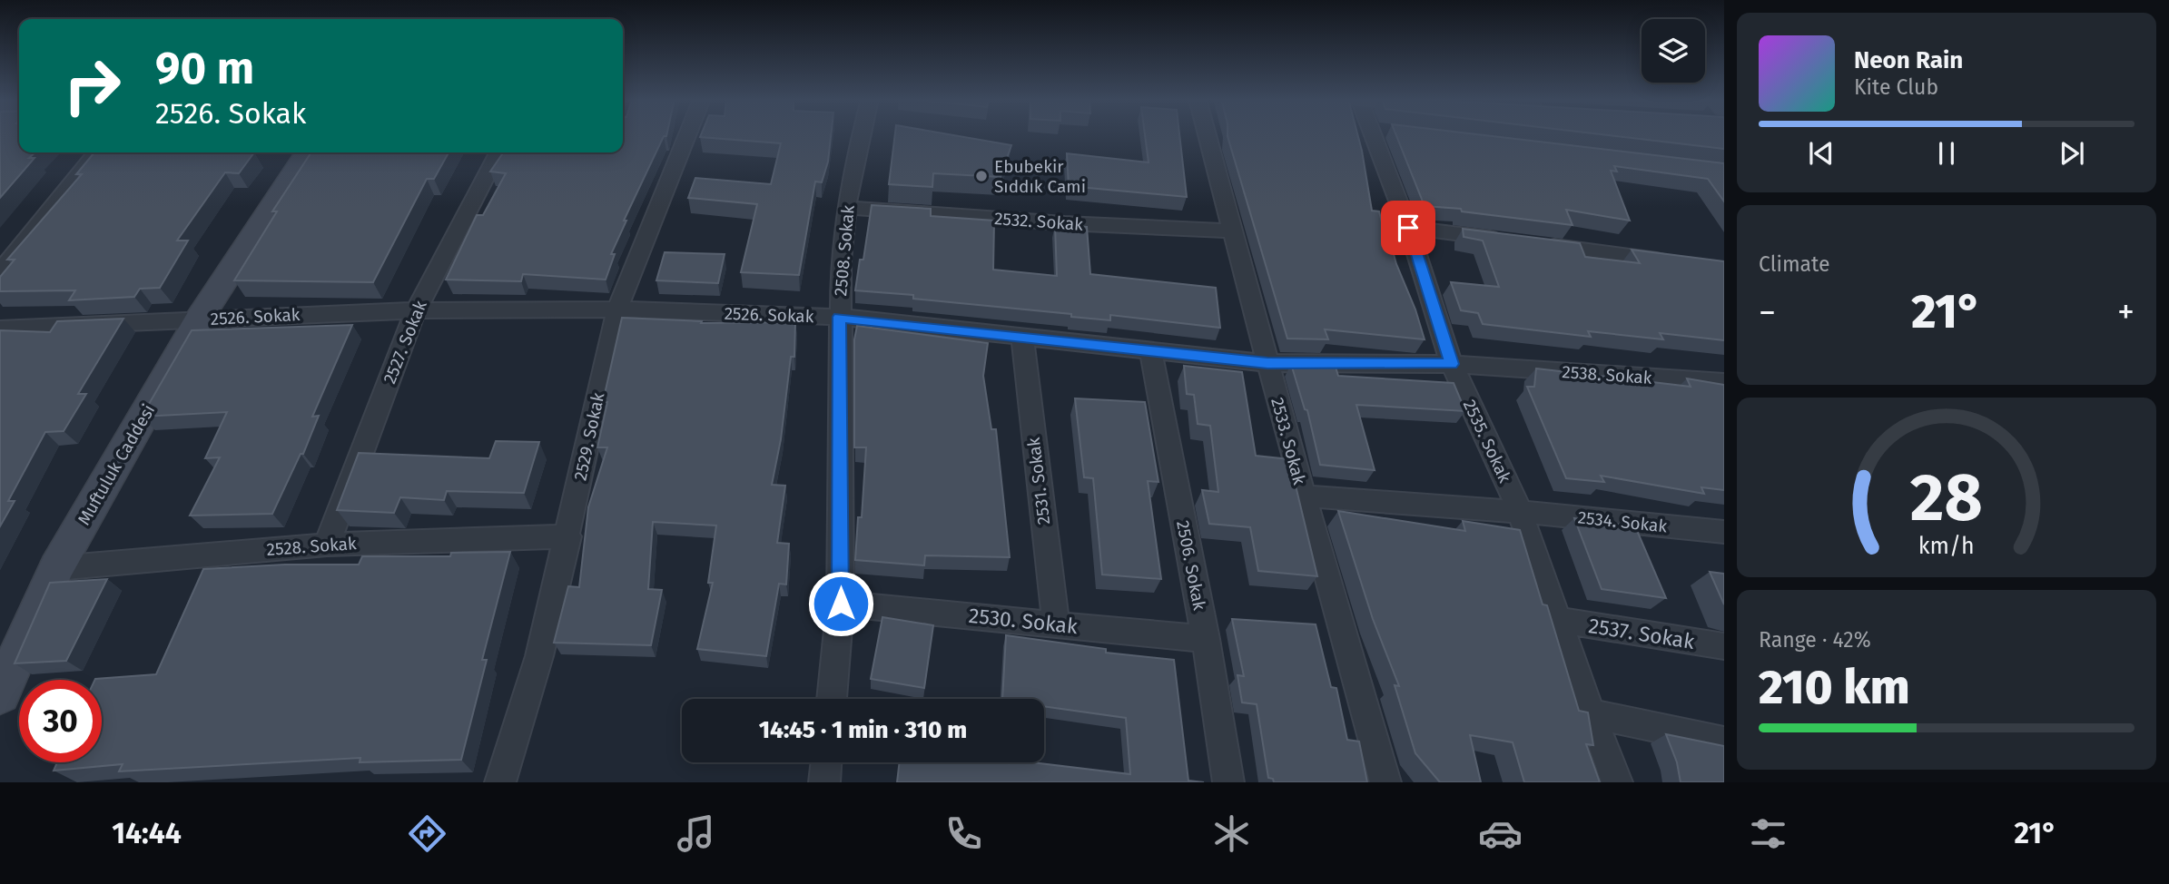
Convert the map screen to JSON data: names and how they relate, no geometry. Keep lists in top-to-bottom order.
{
  "streets": {
    "street": [
      "2532. Sokak",
      "2508. Sokak",
      "2526. Sokak",
      "2527. Sokak",
      "2538. Sokak",
      "2529. Sokak",
      "2533. Sokak",
      "2535. Sokak",
      "Muftuluk Caddesi",
      "2531. Sokak",
      "2534. Sokak",
      "2528. Sokak",
      "2506. Sokak",
      "2530. Sokak",
      "2537. Sokak"
    ]
  },
  "crossings": [
    ["2532. Sokak", "2508. Sokak"],
    ["2532. Sokak", "2533. Sokak"],
    ["2508. Sokak", "2526. Sokak"],
    ["2508. Sokak", "2530. Sokak"],
    ["2526. Sokak", "2527. Sokak"],
    ["2526. Sokak", "2538. Sokak"],
    ["2526. Sokak", "2529. Sokak"],
    ["2526. Sokak", "2533. Sokak"],
    ["2526. Sokak", "2535. Sokak"],
    ["2526. Sokak", "Muftuluk Caddesi"],
    ["2526. Sokak", "2531. Sokak"],
    ["2526. Sokak", "2506. Sokak"],
    ["2527. Sokak", "2528. Sokak"],
    ["2538. Sokak", "2535. Sokak"],
    ["2529. Sokak", "2528. Sokak"],
    ["2533. Sokak", "2534. Sokak"],
    ["2535. Sokak", "2534. Sokak"],
    ["2535. Sokak", "2537. Sokak"],
    ["Muftuluk Caddesi", "2528. Sokak"],
    ["2531. Sokak", "2530. Sokak"],
    ["2506. Sokak", "2530. Sokak"]
  ],
  "places": ["Ebubekir Sıddık Cami"],
  "page": {
    "turn": ["90 m", "2526. Sokak"],
    "song": ["Neon Rain", "Kite Club"],
    "tile": [
      "Climate",
      ["Range · 42%", "210 km"]
    ],
    "heat": ["−", "21°", "+"],
    "limit": "30",
    "trip": "14:45 · 1 min · 310 m",
    "tabs": ["14:44", "21°"],
    "gauge": ["28", "km/h"]
  }
}
